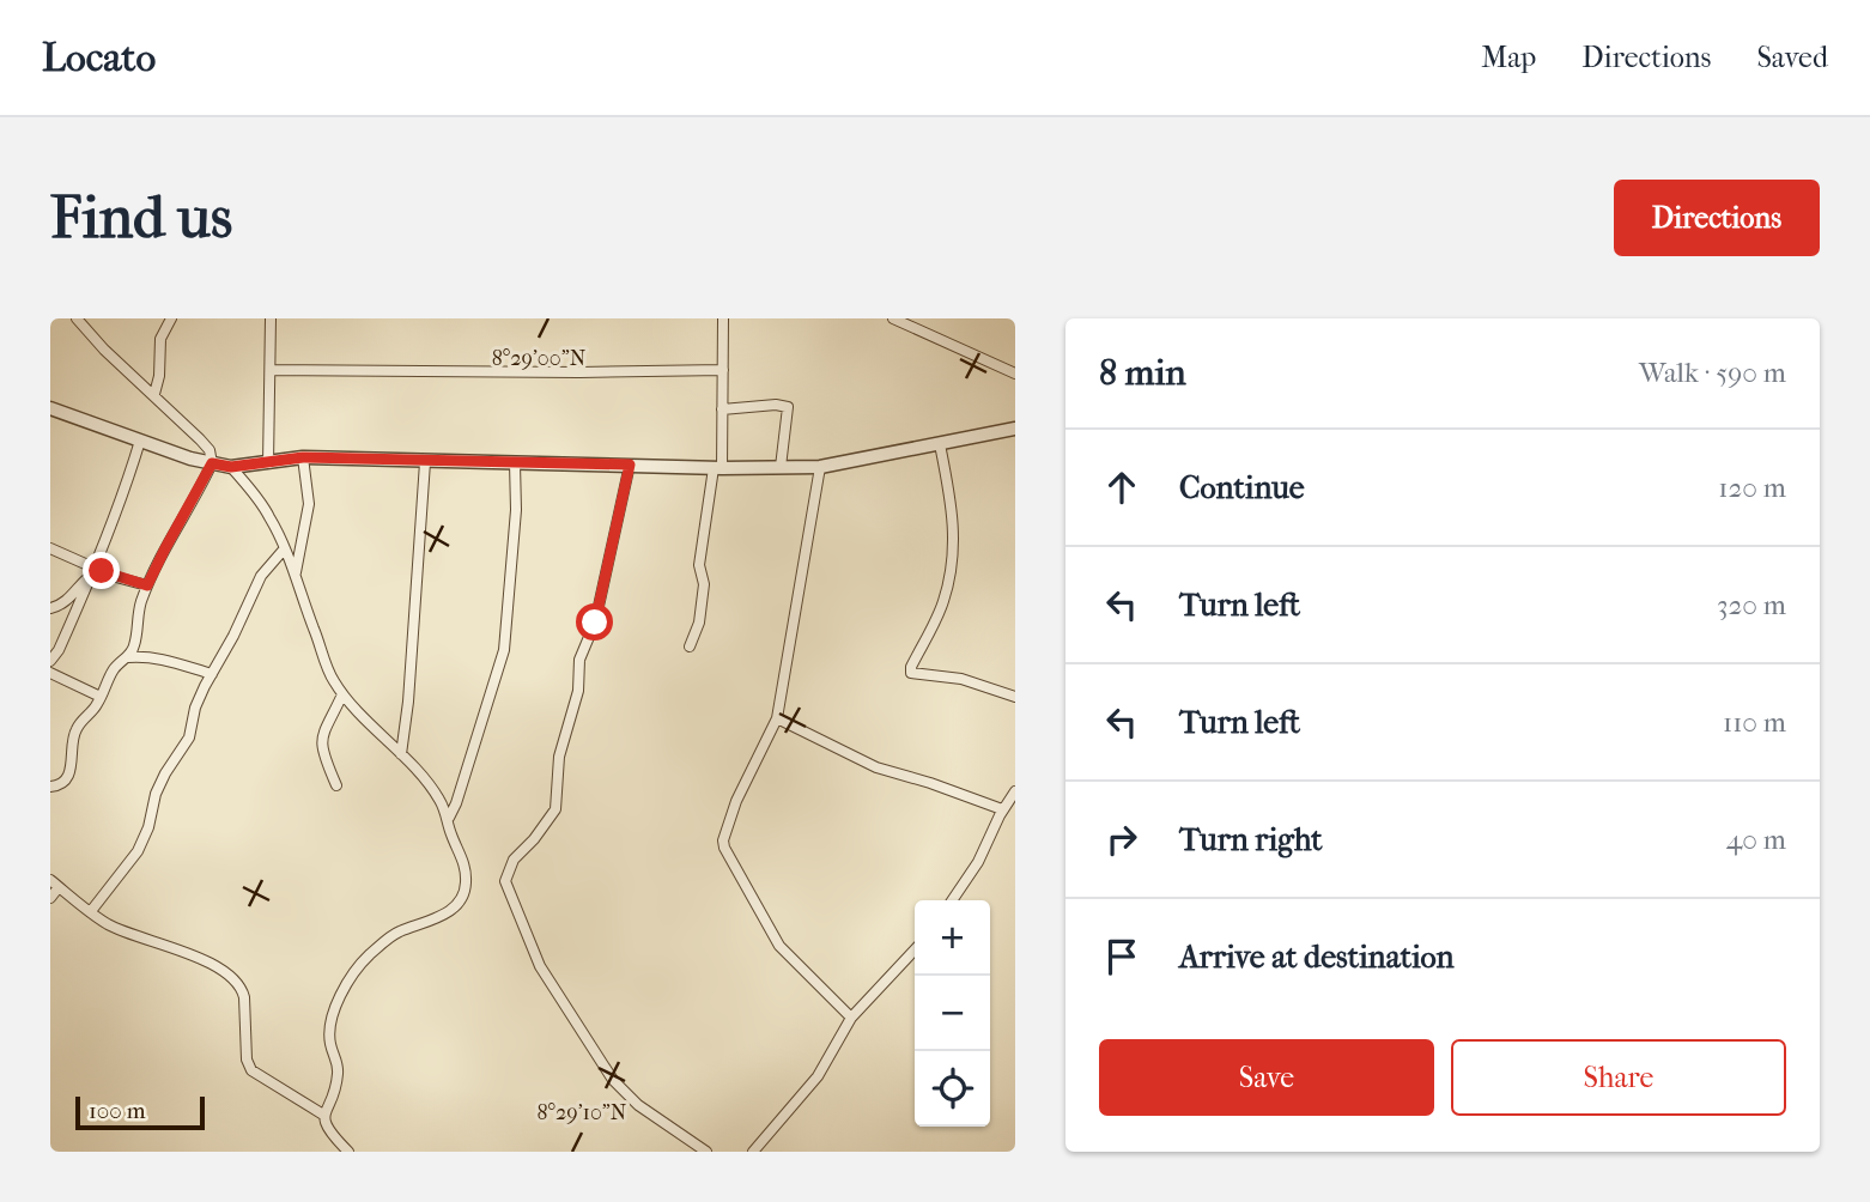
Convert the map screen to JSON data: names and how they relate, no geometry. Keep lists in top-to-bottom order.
{
  "scale_bar": "100 m",
  "page": {
    "header": "Locato",
    "nav": ["Map", "Directions", "Saved"],
    "buttons": [
      "Directions",
      ["Save", "Share"]
    ],
    "title": "Find us",
    "heading": ["8 min", "Walk · 590 m"],
    "list": [
      ["Continue", "120 m"],
      ["Turn left", "320 m"],
      ["Turn left", "110 m"],
      ["Turn right", "40 m"],
      "Arrive at destination"
    ],
    "map_buttons": ["+", "−"],
    "scale": "100 m"
  },
  "coordinates": ["8°29'00\"N", "8°29'10\"N"]
}
